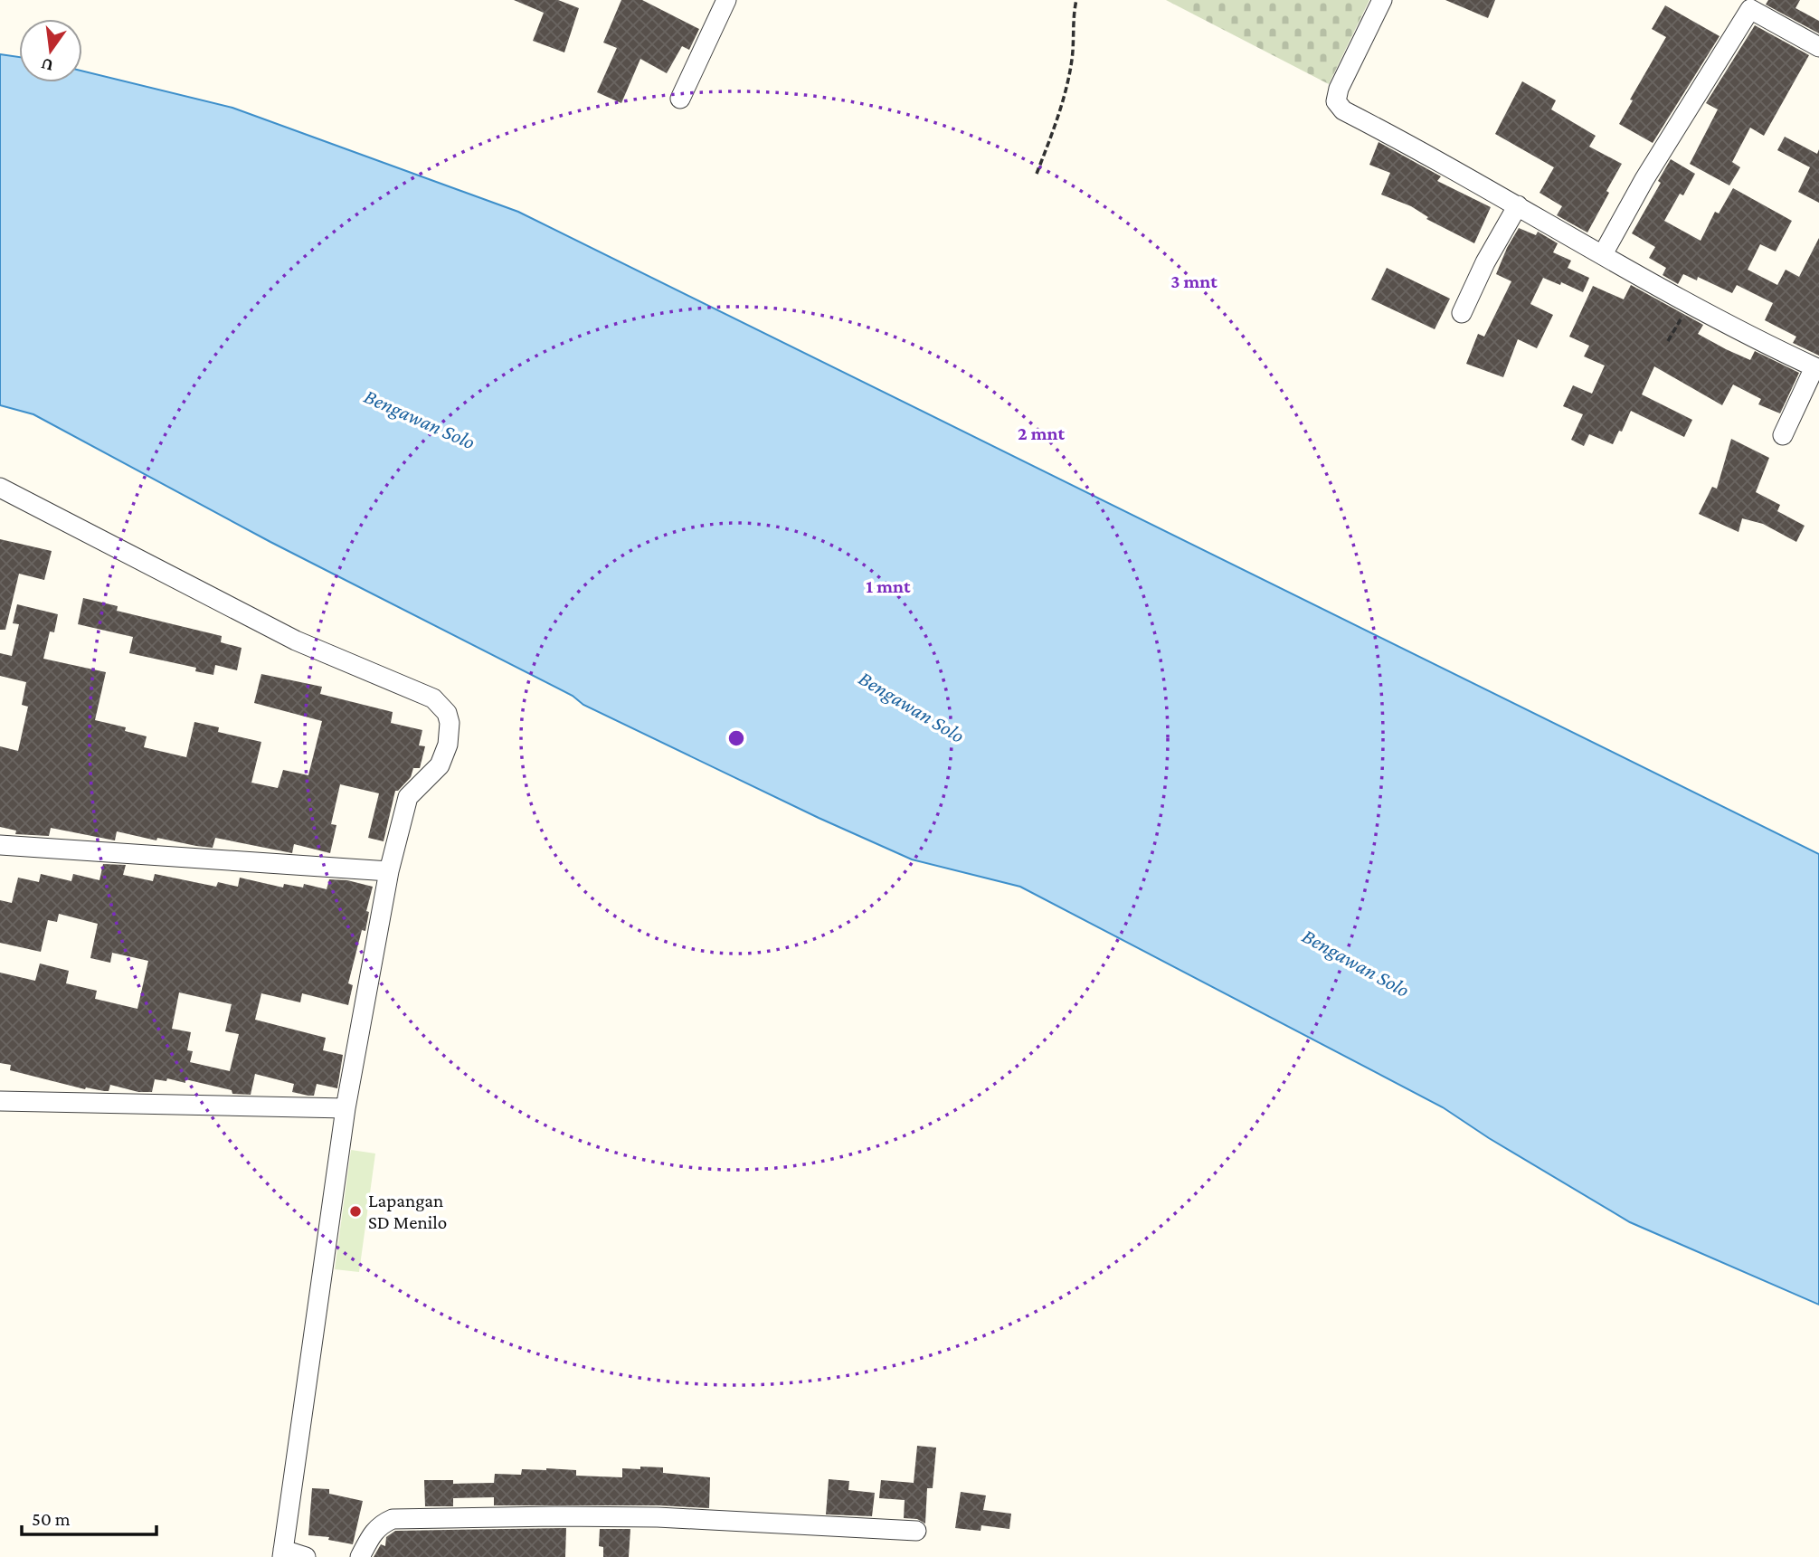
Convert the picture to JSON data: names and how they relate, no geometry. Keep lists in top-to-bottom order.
{
  "water": ["Bengawan Solo"],
  "places": ["Lapangan SD Menilo"],
  "scale_bar": "50 m",
  "north": "bottom",
  "rings": ["3 mnt", "2 mnt", "1 mnt"]
}
